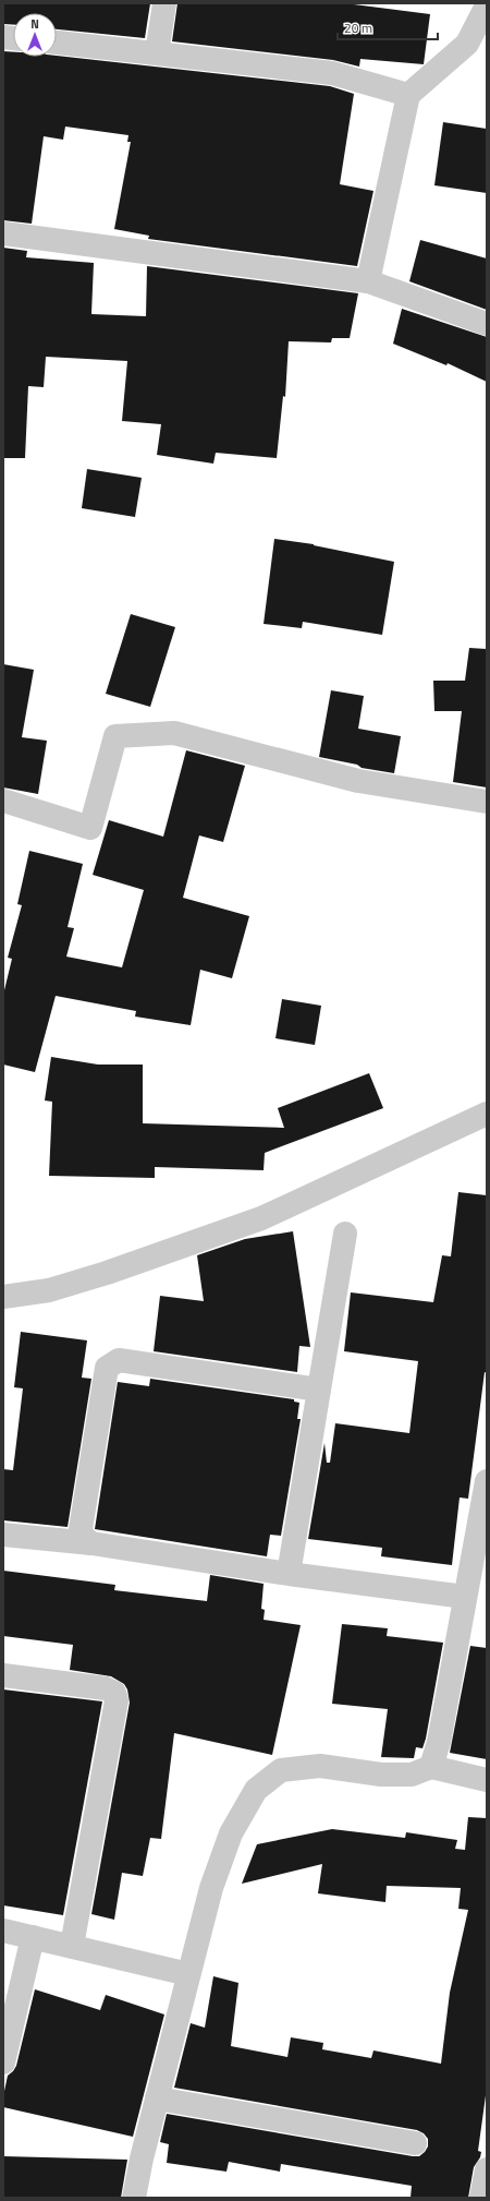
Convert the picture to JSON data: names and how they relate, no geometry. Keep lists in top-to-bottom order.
{
  "scale_bar": "20 m",
  "north": "top"
}
